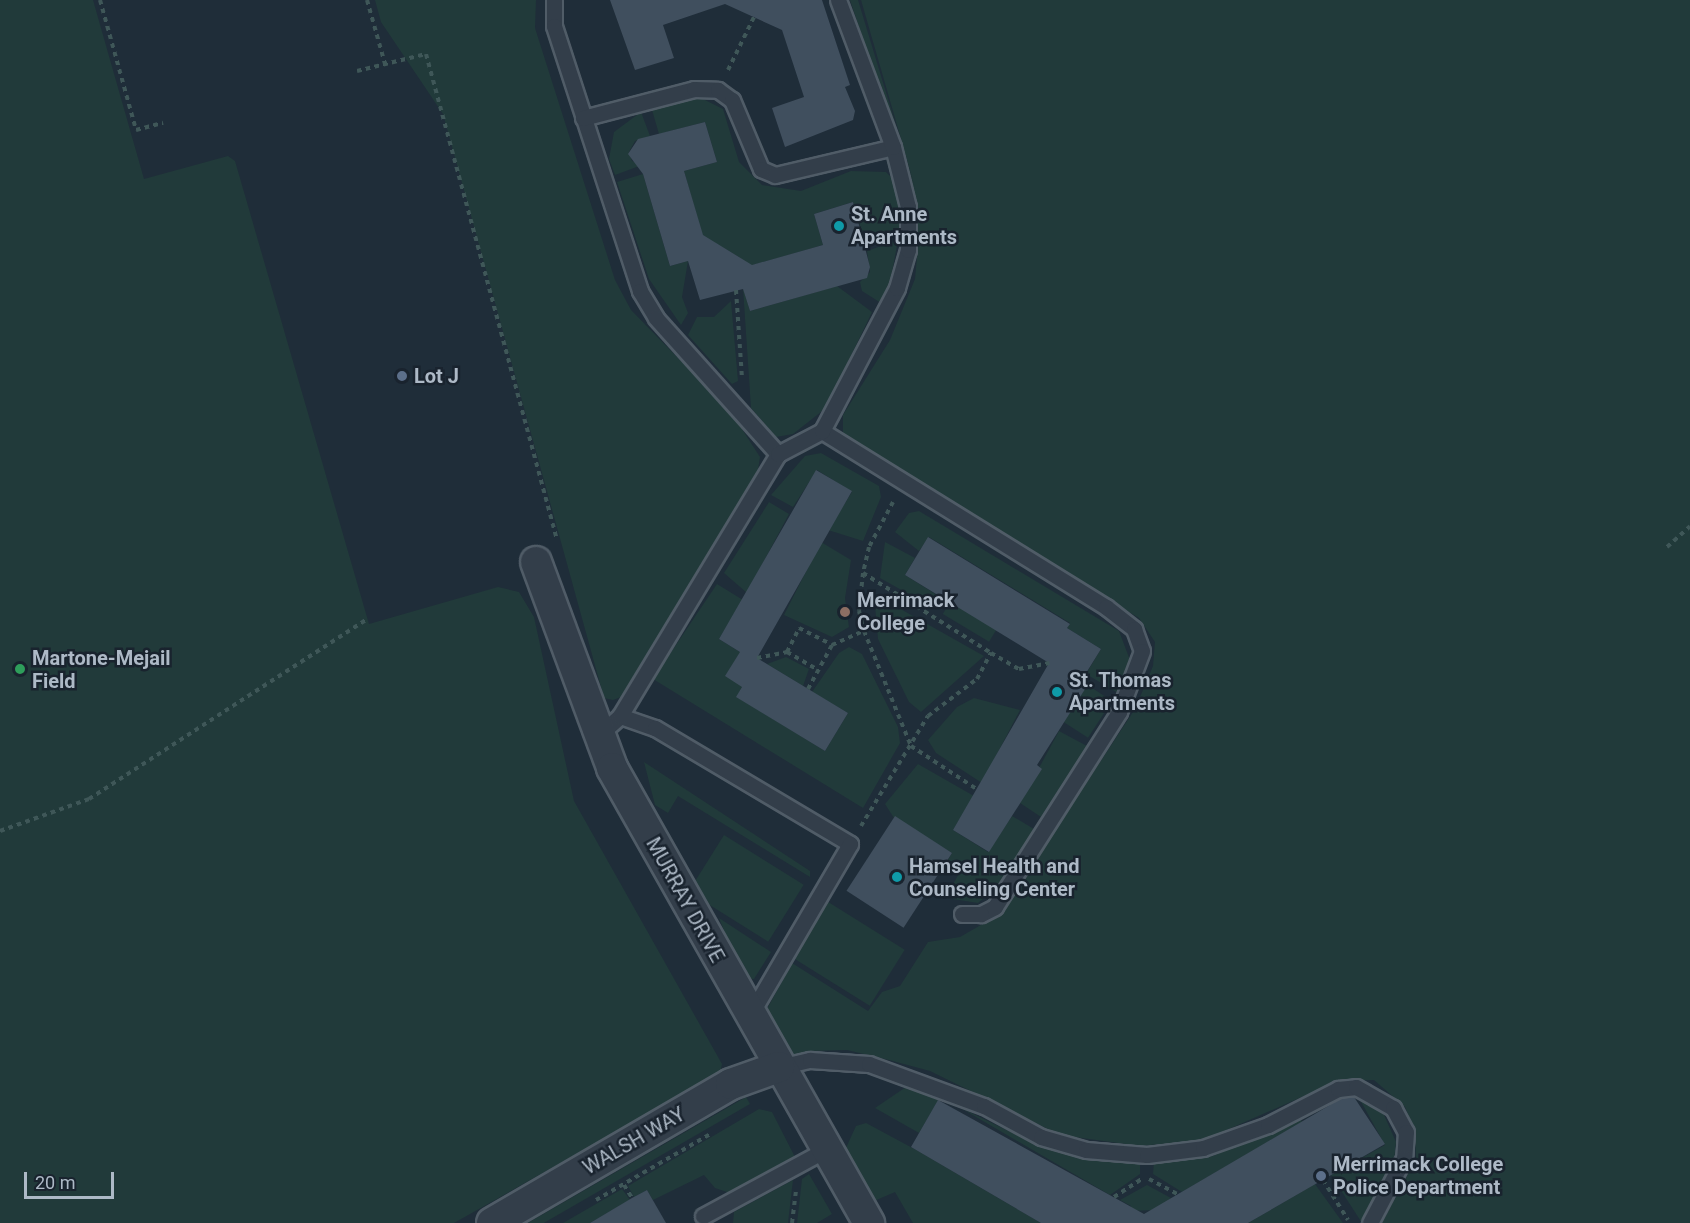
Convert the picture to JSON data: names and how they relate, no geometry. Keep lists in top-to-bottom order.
{
  "streets": {
    "street": ["MURRAY DRIVE", "WALSH WAY"]
  },
  "crossings": [
    ["MURRAY DRIVE", "WALSH WAY"]
  ],
  "places": [
    "St. Anne Apartments",
    "Lot J",
    "Merrimack College",
    "Martone-Mejail Field",
    "St. Thomas Apartments",
    "Hamsel Health and Counseling Center",
    "Merrimack College Police Department"
  ],
  "scale_bar": "20 m"
}
